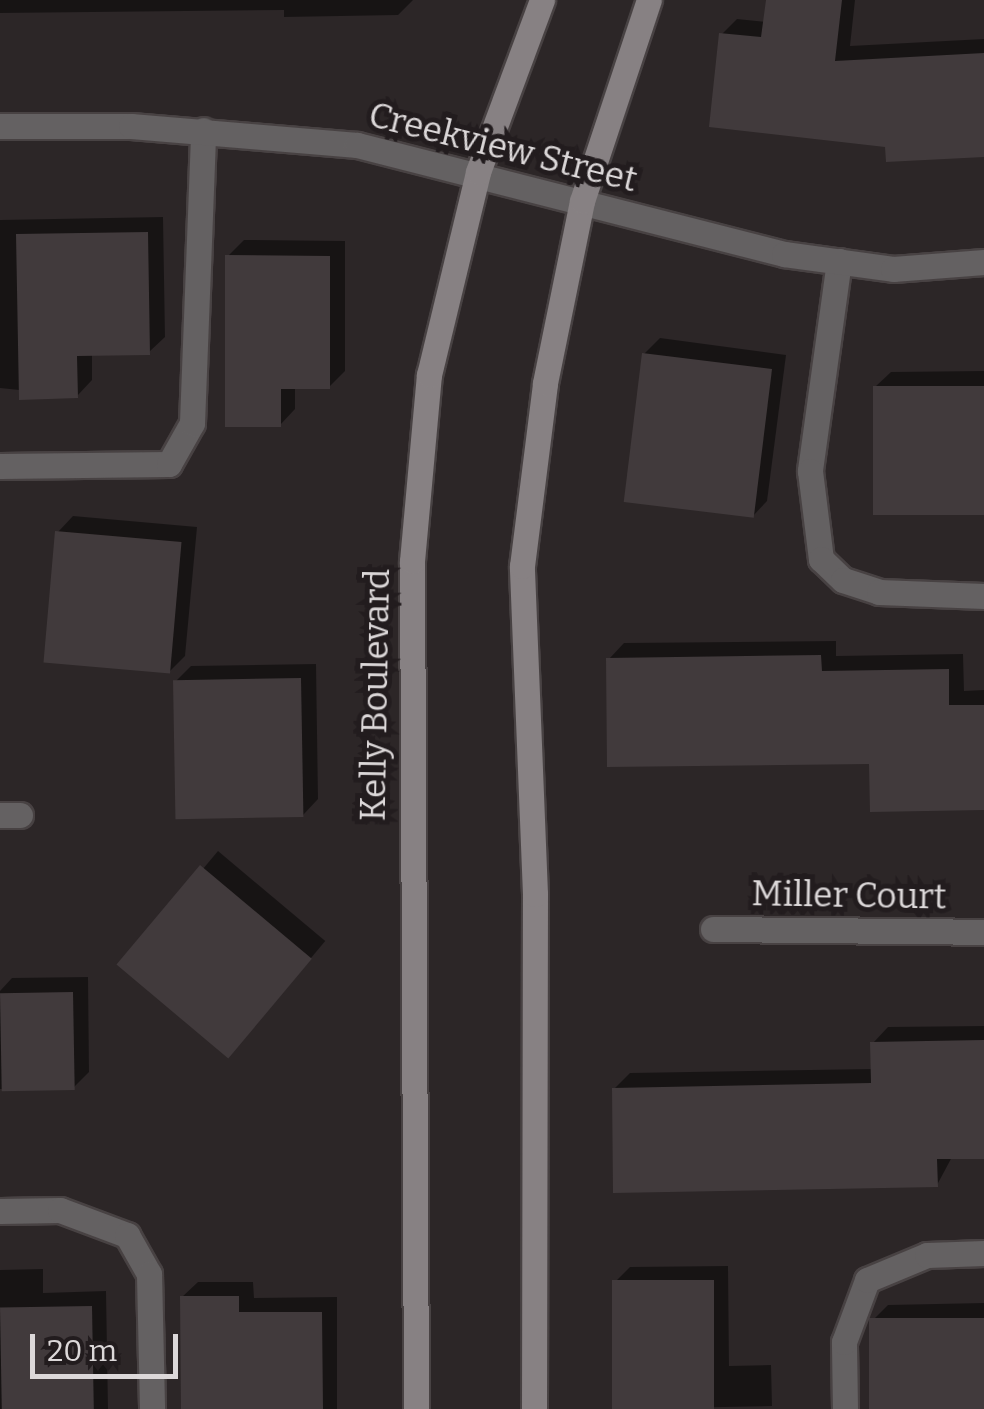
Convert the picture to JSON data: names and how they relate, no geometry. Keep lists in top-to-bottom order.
{
  "streets": {
    "main road": ["Kelly Boulevard"],
    "street": ["Creekview Street", "Miller Court"]
  },
  "crossings": [
    ["Creekview Street", "Kelly Boulevard"]
  ],
  "scale_bar": "20 m"
}
